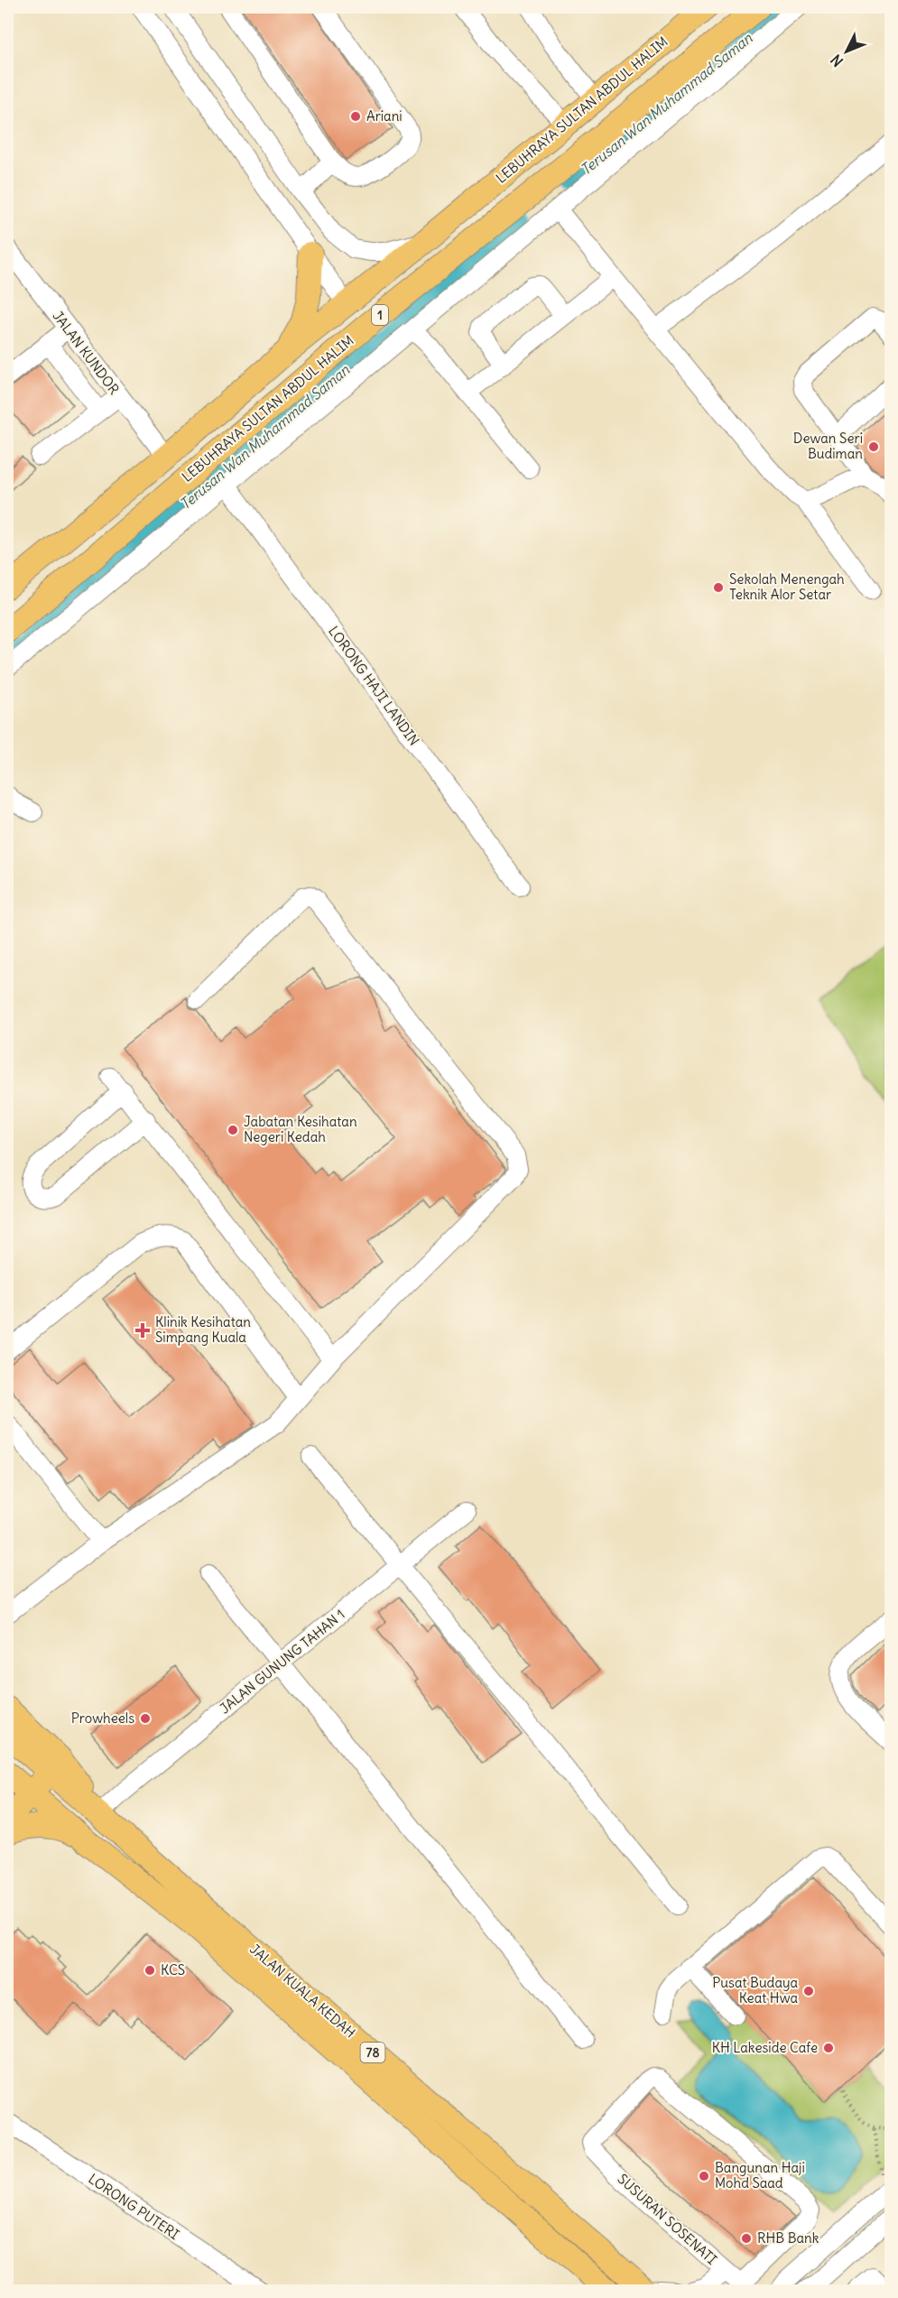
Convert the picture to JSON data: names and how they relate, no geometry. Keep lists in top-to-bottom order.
{
  "streets": {
    "main road": [
      "LEBUHRAYA SULTAN ABDUL HALIM",
      "1",
      "JALAN KUALA KEDAH",
      "78"
    ],
    "street": [
      "JALAN KUNDOR",
      "LORONG HAJI LANDIN",
      "JALAN GUNUNG TAHAN 1",
      "LORONG PUTERI",
      "SUSURAN SOSENATI"
    ]
  },
  "crossings": [
    ["LEBUHRAYA SULTAN ABDUL HALIM", "JALAN KUNDOR"],
    ["JALAN GUNUNG TAHAN 1", "JALAN KUALA KEDAH"]
  ],
  "water": ["Terusan Wan Muhammad Saman"],
  "places": {
    "other": [
      "Ariani",
      "Dewan Seri Budiman",
      "Sekolah Menengah Teknik Alor Setar",
      "Jabatan Kesihatan Negeri Kedah",
      "Prowheels",
      "KCS",
      "Pusat Budaya Keat Hwa",
      "KH Lakeside Cafe",
      "Bangunan Haji Mohd Saad",
      "RHB Bank"
    ],
    "health": ["Klinik Kesihatan Simpang Kuala"]
  },
  "north": "bottom left"
}
